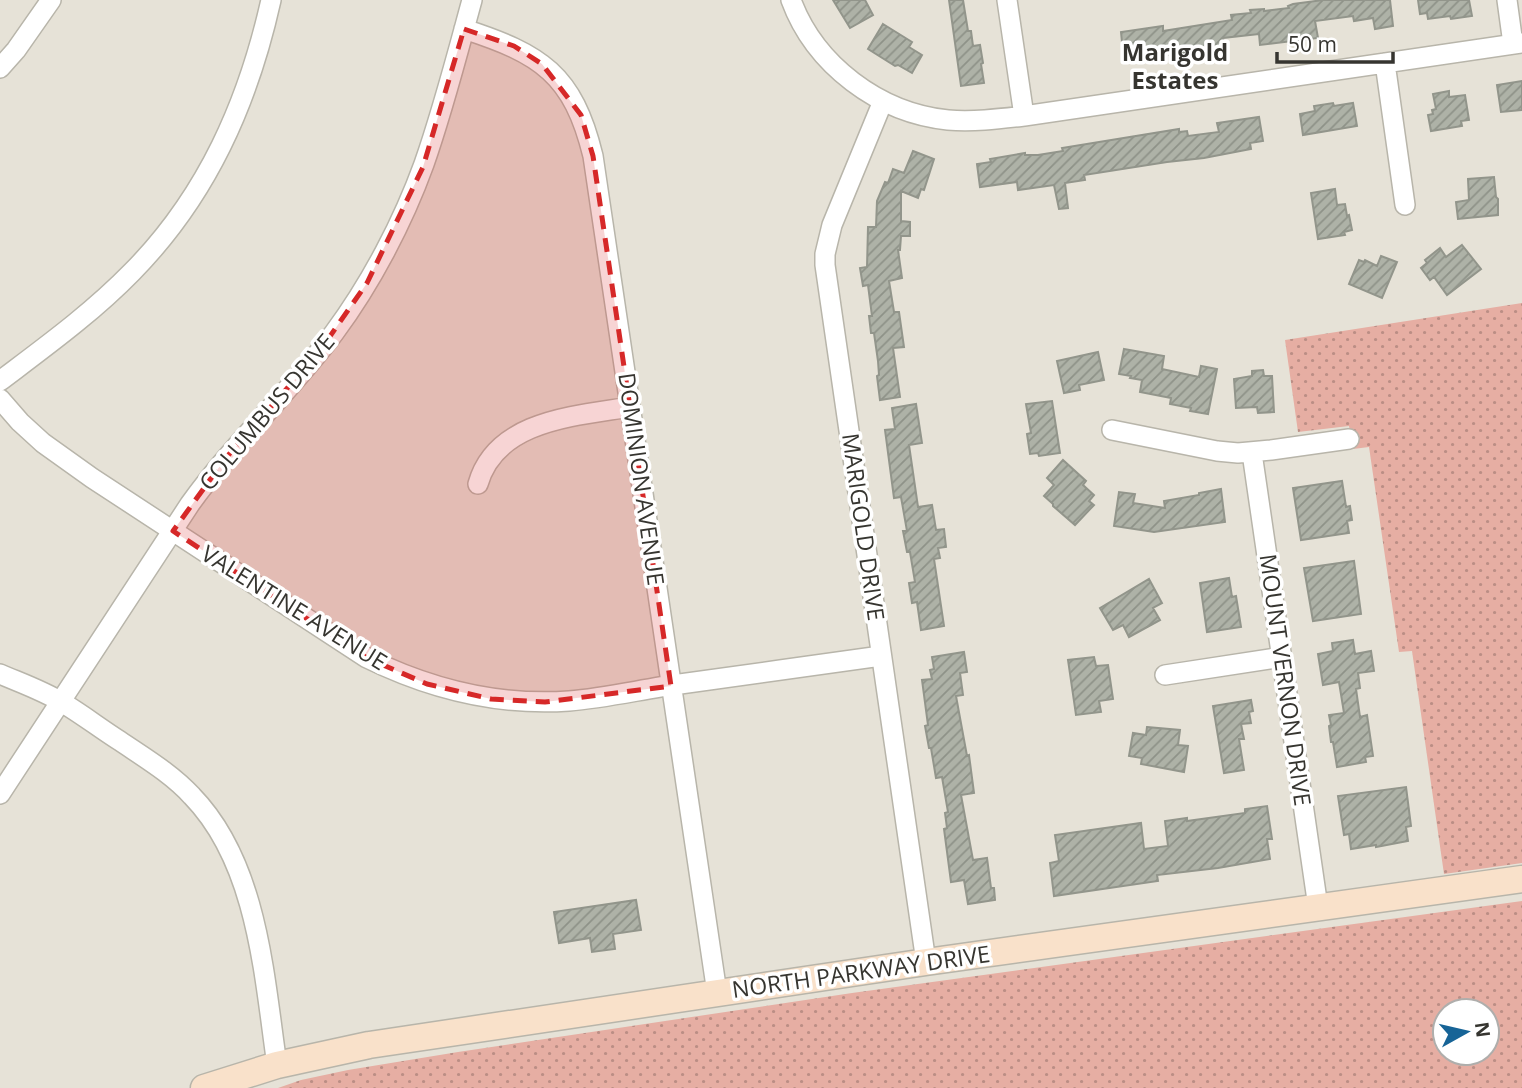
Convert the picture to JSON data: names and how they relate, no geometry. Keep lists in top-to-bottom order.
{
  "streets": {
    "main road": ["NORTH PARKWAY DRIVE"],
    "street": [
      "COLUMBUS DRIVE",
      "DOMINION AVENUE",
      "MARIGOLD DRIVE",
      "VALENTINE AVENUE",
      "MOUNT VERNON DRIVE"
    ]
  },
  "crossings": [
    ["COLUMBUS DRIVE", "DOMINION AVENUE"],
    ["COLUMBUS DRIVE", "VALENTINE AVENUE"],
    ["DOMINION AVENUE", "VALENTINE AVENUE"],
    ["DOMINION AVENUE", "NORTH PARKWAY DRIVE"],
    ["MARIGOLD DRIVE", "VALENTINE AVENUE"],
    ["MARIGOLD DRIVE", "NORTH PARKWAY DRIVE"],
    ["MOUNT VERNON DRIVE", "NORTH PARKWAY DRIVE"]
  ],
  "districts": ["Marigold Estates"],
  "scale_bar": "50 m",
  "north": "right"
}
